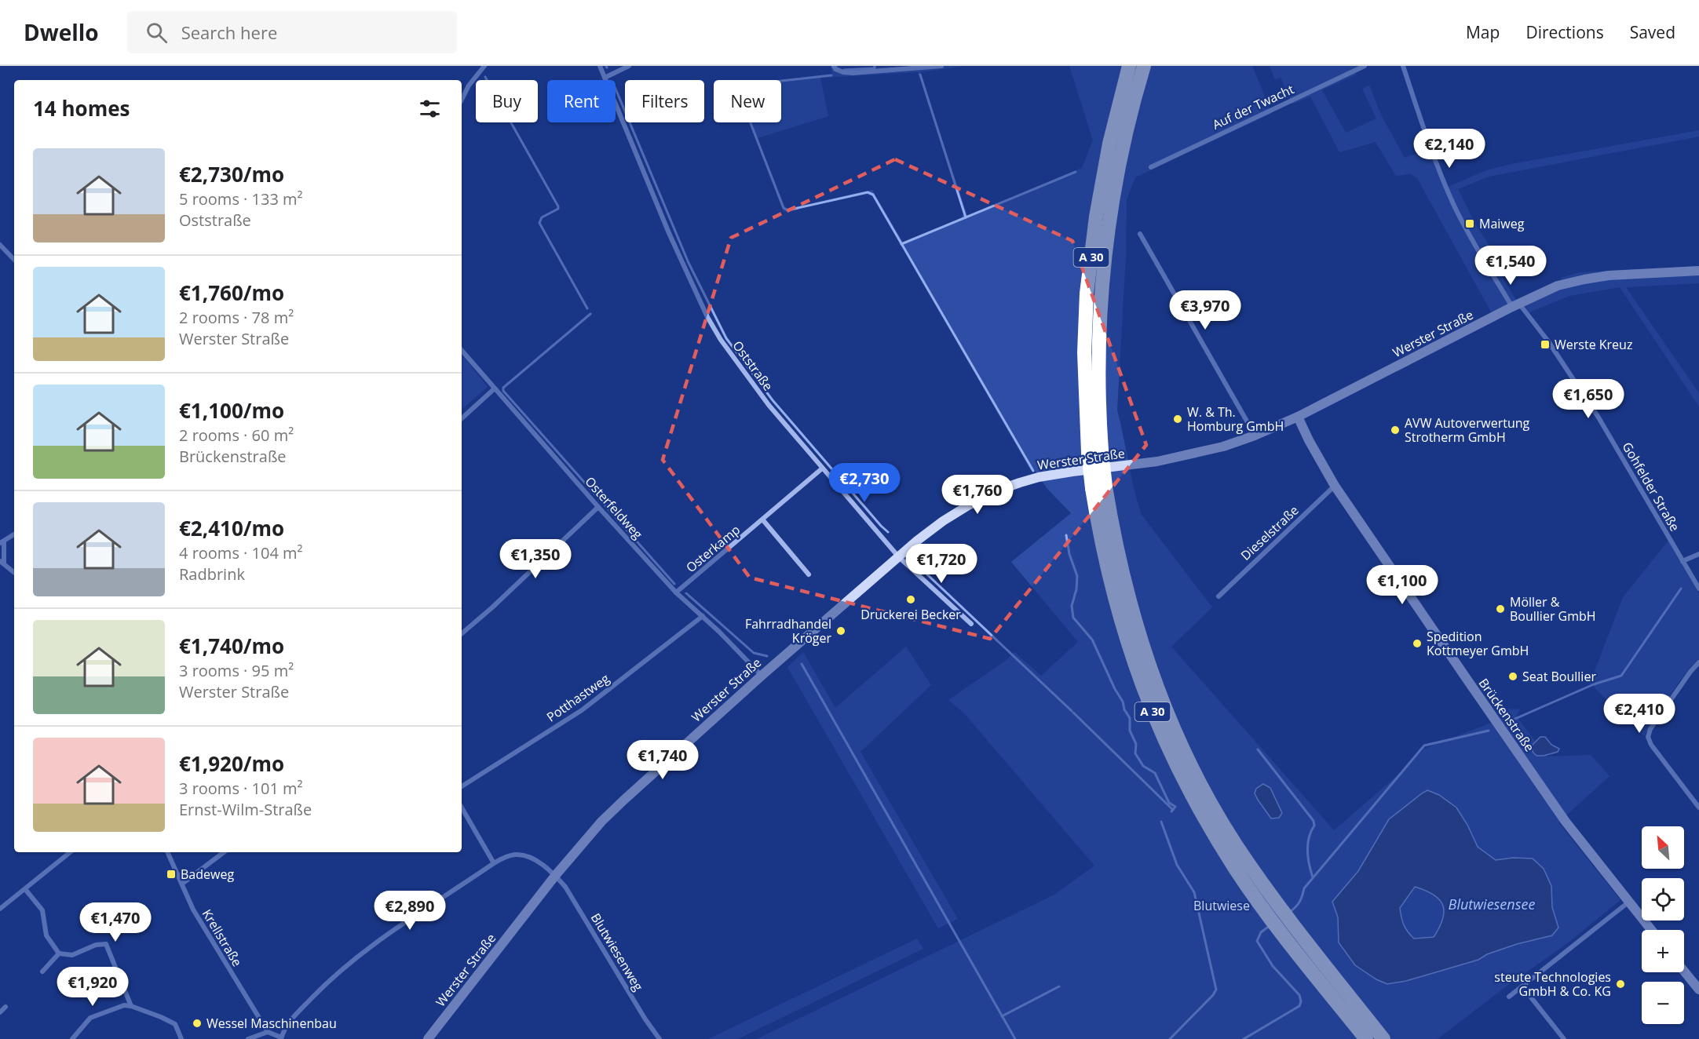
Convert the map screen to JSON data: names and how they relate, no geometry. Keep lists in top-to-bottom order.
{
  "streets": {
    "highway": ["A 30"],
    "main road": ["Werster Straße", "Brückenstraße"],
    "street": [
      "Auf der Twacht",
      "Oststraße",
      "Gohfelder Straße",
      "Osterfeldweg",
      "Dieselstraße",
      "Osterkamp",
      "Potthastweg",
      "Krellstraße",
      "Blutwiesenweg"
    ]
  },
  "crossings": [
    ["Werster Straße", "Oststraße"],
    ["Werster Straße", "Gohfelder Straße"],
    ["Werster Straße", "Osterfeldweg"],
    ["Werster Straße", "Brückenstraße"],
    ["Werster Straße", "Blutwiesenweg"],
    ["Oststraße", "Osterkamp"],
    ["Osterfeldweg", "Osterkamp"],
    ["Osterfeldweg", "Potthastweg"],
    ["Dieselstraße", "Brückenstraße"]
  ],
  "water": ["Blutwiesensee"],
  "parks": ["Blutwiese"],
  "places": {
    "transit": ["Maiweg", "Werste Kreuz", "Badeweg"],
    "other": [
      "W. & Th. Homburg GmbH",
      "AVW Autoverwertung Strotherm GmbH",
      "Druckerei Becker",
      "Möller & Boullier GmbH",
      "Fahrradhandel Kröger",
      "Spedition Kottmeyer GmbH",
      "Seat Boullier",
      "steute Technologies GmbH & Co. KG",
      "Wessel Maschinenbau"
    ]
  },
  "north": "top left",
  "page": {
    "header": "Dwello",
    "search": "Search here",
    "nav": ["Map", "Directions", "Saved"],
    "chip": [
      "Buy",
      "Rent",
      "Filters",
      "New"
    ],
    "heading": "14 homes",
    "price": [
      "€2,140",
      "€1,540",
      "€3,970",
      "€1,650",
      "€2,730",
      "€1,760",
      "€1,350",
      "€1,720",
      "€1,100",
      "€2,410",
      "€1,740",
      "€2,890",
      "€1,470",
      "€1,920"
    ],
    "list": [
      {
        "name": "€2,730/mo",
        "note": "5 rooms · 133 m² · Oststraße"
      },
      {
        "name": "€1,760/mo",
        "note": "2 rooms · 78 m² · Werster Straße"
      },
      {
        "name": "€1,100/mo",
        "note": "2 rooms · 60 m² · Brückenstraße"
      },
      {
        "name": "€2,410/mo",
        "note": "4 rooms · 104 m² · Radbrink"
      },
      {
        "name": "€1,740/mo",
        "note": "3 rooms · 95 m² · Werster Straße"
      },
      {
        "name": "€1,920/mo",
        "note": "3 rooms · 101 m² · Ernst-Wilm-Straße"
      }
    ],
    "map_buttons": ["+", "−"]
  }
}
